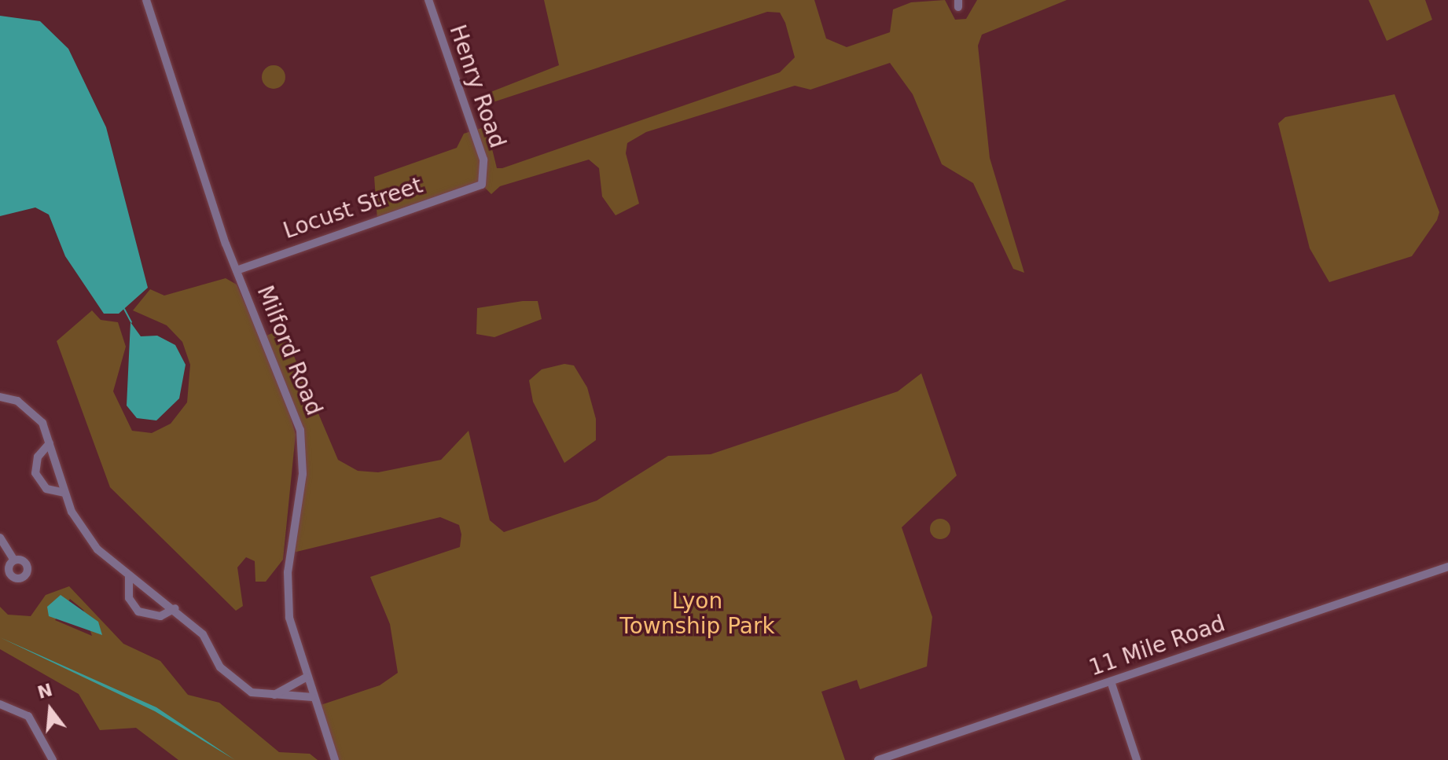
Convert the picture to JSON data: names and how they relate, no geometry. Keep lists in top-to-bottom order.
{
  "streets": {
    "street": [
      "Henry Road",
      "Locust Street",
      "Milford Road",
      "11 Mile Road"
    ]
  },
  "crossings": [
    ["Henry Road", "Locust Street"],
    ["Locust Street", "Milford Road"]
  ],
  "parks": ["Lyon Township Park"],
  "north": "top"
}
